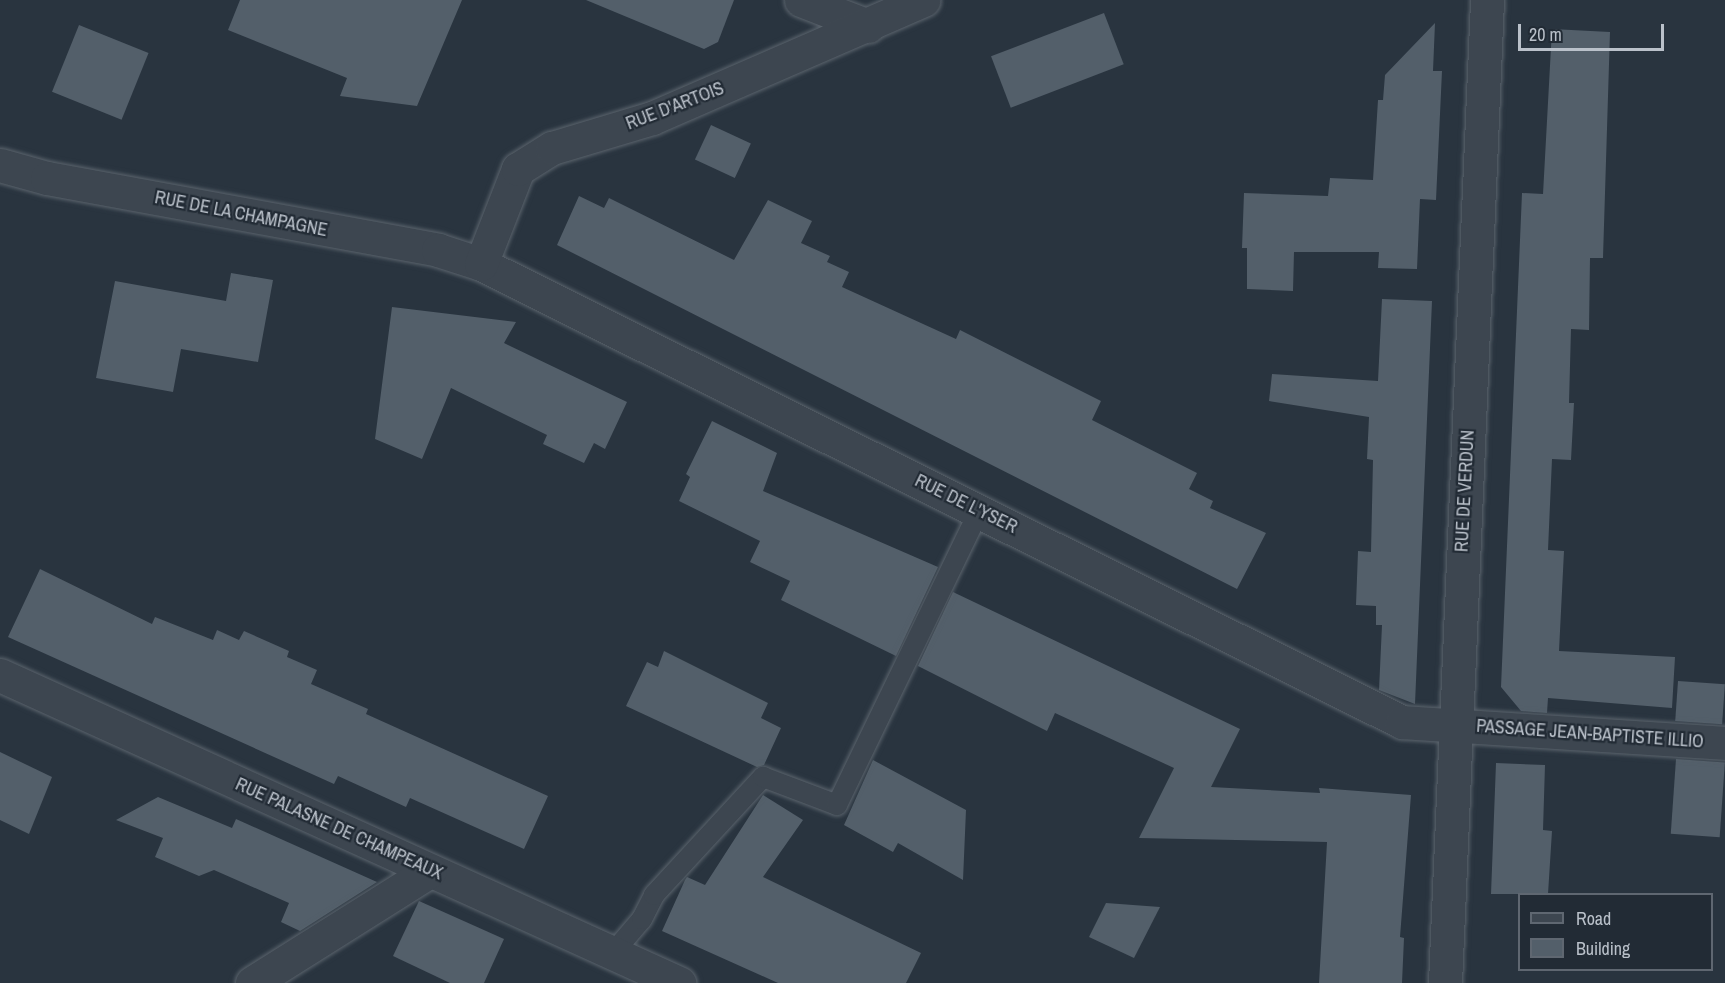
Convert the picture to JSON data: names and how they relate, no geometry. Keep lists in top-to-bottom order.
{
  "streets": {
    "street": [
      "RUE D'ARTOIS",
      "RUE DE LA CHAMPAGNE",
      "RUE DE VERDUN",
      "RUE DE L'YSER",
      "PASSAGE JEAN-BAPTISTE ILLIO",
      "RUE PALASNE DE CHAMPEAUX"
    ]
  },
  "crossings": [
    ["RUE D'ARTOIS", "RUE DE LA CHAMPAGNE"],
    ["RUE D'ARTOIS", "RUE DE L'YSER"],
    ["RUE DE LA CHAMPAGNE", "RUE DE L'YSER"],
    ["RUE DE VERDUN", "RUE DE L'YSER"],
    ["RUE DE VERDUN", "PASSAGE JEAN-BAPTISTE ILLIO"],
    ["RUE DE L'YSER", "PASSAGE JEAN-BAPTISTE ILLIO"]
  ],
  "legend": ["Road", "Building"],
  "scale_bar": "20 m"
}
